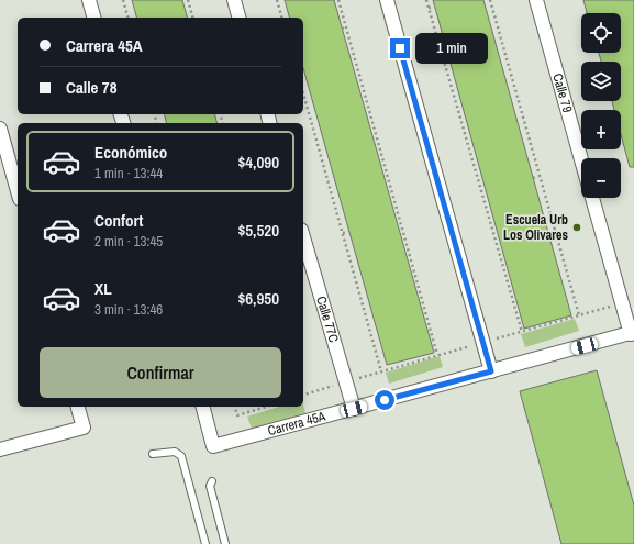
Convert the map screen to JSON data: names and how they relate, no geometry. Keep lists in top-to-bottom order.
{
  "streets": {
    "street": ["Calle 79", "Calle 77C", "Carrera 45A"]
  },
  "crossings": [
    ["Calle 79", "Carrera 45A"],
    ["Calle 77C", "Carrera 45A"]
  ],
  "places": ["Escuela Urb Los Olivares"],
  "page": {
    "map_buttons": ["+", "−"],
    "banner": ["Carrera 45A", "Calle 78"],
    "bubble": "1 min",
    "list": [
      {
        "name": "Económico",
        "note": "1 min · 13:44",
        "value": "$4,090"
      },
      {
        "name": "Confort",
        "note": "2 min · 13:45",
        "value": "$5,520"
      },
      {
        "name": "XL",
        "note": "3 min · 13:46",
        "value": "$6,950"
      }
    ],
    "buttons": "Confirmar"
  }
}
